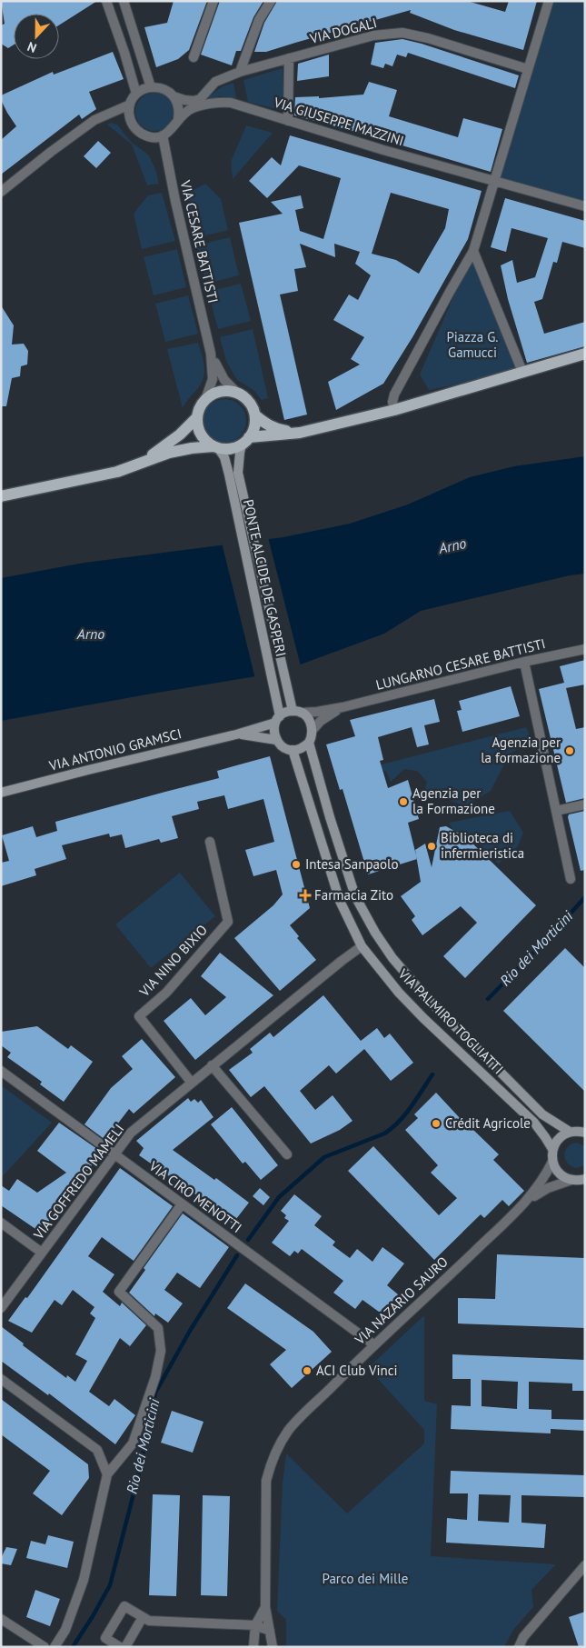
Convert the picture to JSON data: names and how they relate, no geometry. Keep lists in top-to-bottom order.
{
  "streets": {
    "main road": ["PONTE ALCIDE DE GASPERI", "VIA ANTONIO GRAMSCI", "VIA PALMIRO TOGLIATTI"],
    "street": [
      "VIA DOGALI",
      "VIA GIUSEPPE MAZZINI",
      "VIA CESARE BATTISTI",
      "LUNGARNO CESARE BATTISTI",
      "VIA NINO BIXIO",
      "VIA GOFFREDO MAMELI",
      "VIA CIRO MENOTTI",
      "VIA NAZARIO SAURO"
    ]
  },
  "crossings": [
    ["VIA DOGALI", "VIA GIUSEPPE MAZZINI"],
    ["VIA DOGALI", "VIA CESARE BATTISTI"],
    ["VIA GIUSEPPE MAZZINI", "VIA CESARE BATTISTI"],
    ["VIA CESARE BATTISTI", "PONTE ALCIDE DE GASPERI"],
    ["PONTE ALCIDE DE GASPERI", "LUNGARNO CESARE BATTISTI"],
    ["PONTE ALCIDE DE GASPERI", "VIA ANTONIO GRAMSCI"],
    ["PONTE ALCIDE DE GASPERI", "VIA PALMIRO TOGLIATTI"],
    ["LUNGARNO CESARE BATTISTI", "VIA ANTONIO GRAMSCI"],
    ["LUNGARNO CESARE BATTISTI", "VIA PALMIRO TOGLIATTI"],
    ["VIA ANTONIO GRAMSCI", "VIA PALMIRO TOGLIATTI"],
    ["VIA NINO BIXIO", "VIA GOFFREDO MAMELI"],
    ["VIA PALMIRO TOGLIATTI", "VIA GOFFREDO MAMELI"],
    ["VIA GOFFREDO MAMELI", "VIA CIRO MENOTTI"],
    ["VIA CIRO MENOTTI", "VIA NAZARIO SAURO"]
  ],
  "water": ["Arno", "Rio dei Morticini"],
  "parks": ["Piazza G. Gamucci", "Parco dei Mille"],
  "places": {
    "other": [
      "Agenzia per la formazione",
      "Agenzia per la Formazione",
      "Biblioteca di infermieristica",
      "Intesa Sanpaolo",
      "Crédit Agricole",
      "ACI Club Vinci"
    ],
    "health": ["Farmacia Zito"]
  },
  "north": "bottom"
}
